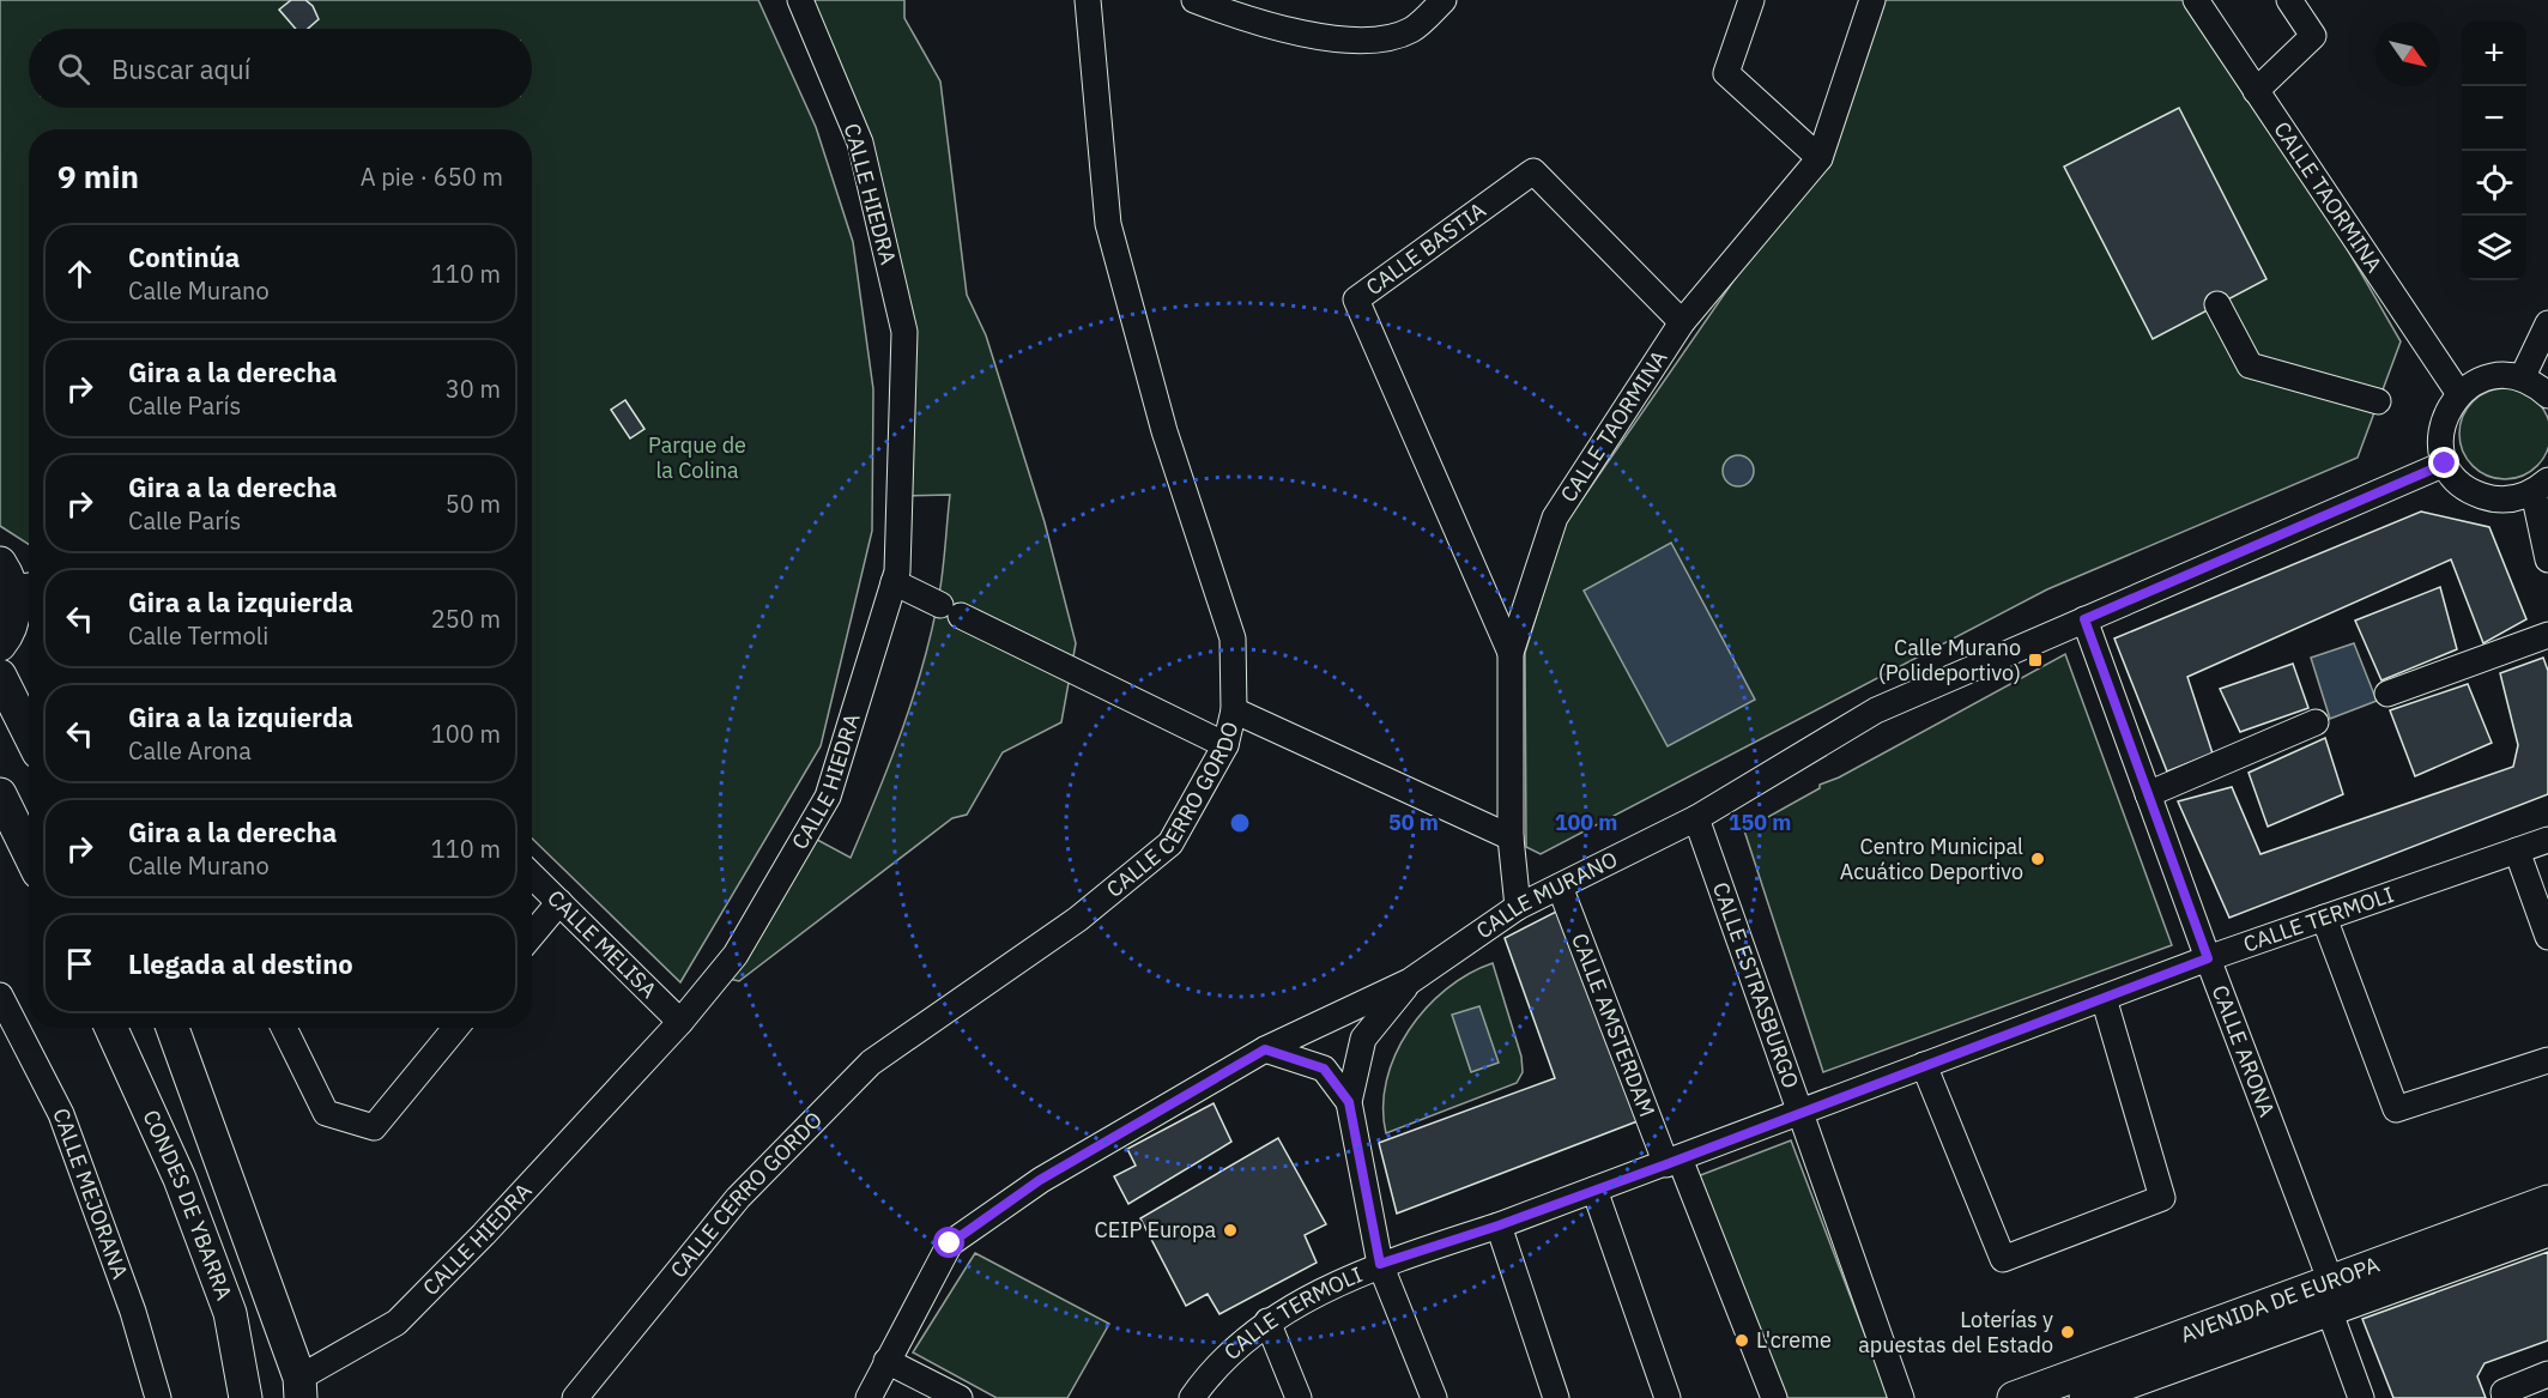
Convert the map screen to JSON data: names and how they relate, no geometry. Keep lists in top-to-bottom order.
{
  "streets": {
    "main road": ["CONDES DE YBARRA", "AVENIDA DE EUROPA"],
    "street": [
      "CALLE HIEDRA",
      "CALLE TAORMINA",
      "CALLE BASTIA",
      "CALLE CERRO GORDO",
      "CALLE MURANO",
      "CALLE TERMOLI",
      "CALLE MELISA",
      "CALLE ESTRASBURGO",
      "CALLE AMSTERDAM",
      "CALLE ARONA",
      "CALLE MEJORANA"
    ]
  },
  "crossings": [
    ["CALLE HIEDRA", "CALLE MELISA"],
    ["CALLE HIEDRA", "CONDES DE YBARRA"],
    ["CALLE TAORMINA", "CALLE BASTIA"],
    ["CALLE TAORMINA", "CALLE MURANO"],
    ["CALLE MURANO", "CALLE ESTRASBURGO"],
    ["CALLE MURANO", "CALLE AMSTERDAM"],
    ["CALLE MURANO", "CALLE ARONA"],
    ["CALLE TERMOLI", "CALLE ESTRASBURGO"],
    ["CALLE TERMOLI", "CALLE AMSTERDAM"],
    ["CALLE TERMOLI", "CALLE ARONA"],
    ["CALLE ARONA", "AVENIDA DE EUROPA"]
  ],
  "parks": ["Parque de la Colina"],
  "places": {
    "transit": ["Calle Murano (Polideportivo)"],
    "other": [
      "Centro Municipal Acuático Deportivo",
      "CEIP Europa",
      "Loterías y apuestas del Estado",
      "L'creme"
    ]
  },
  "north": "bottom right",
  "page": {
    "map_buttons": ["+", "−"],
    "search": "Buscar aquí",
    "heading": ["9 min", "A pie · 650 m"],
    "list": [
      ["Continúa", "Calle Murano", "110 m"],
      ["Gira a la derecha", "Calle París", "30 m"],
      ["Gira a la derecha", "Calle París", "50 m"],
      ["Gira a la izquierda", "Calle Termoli", "250 m"],
      ["Gira a la izquierda", "Calle Arona", "100 m"],
      ["Gira a la derecha", "Calle Murano", "110 m"],
      "Llegada al destino"
    ]
  },
  "rings": ["50 m", "100 m", "150 m"]
}
